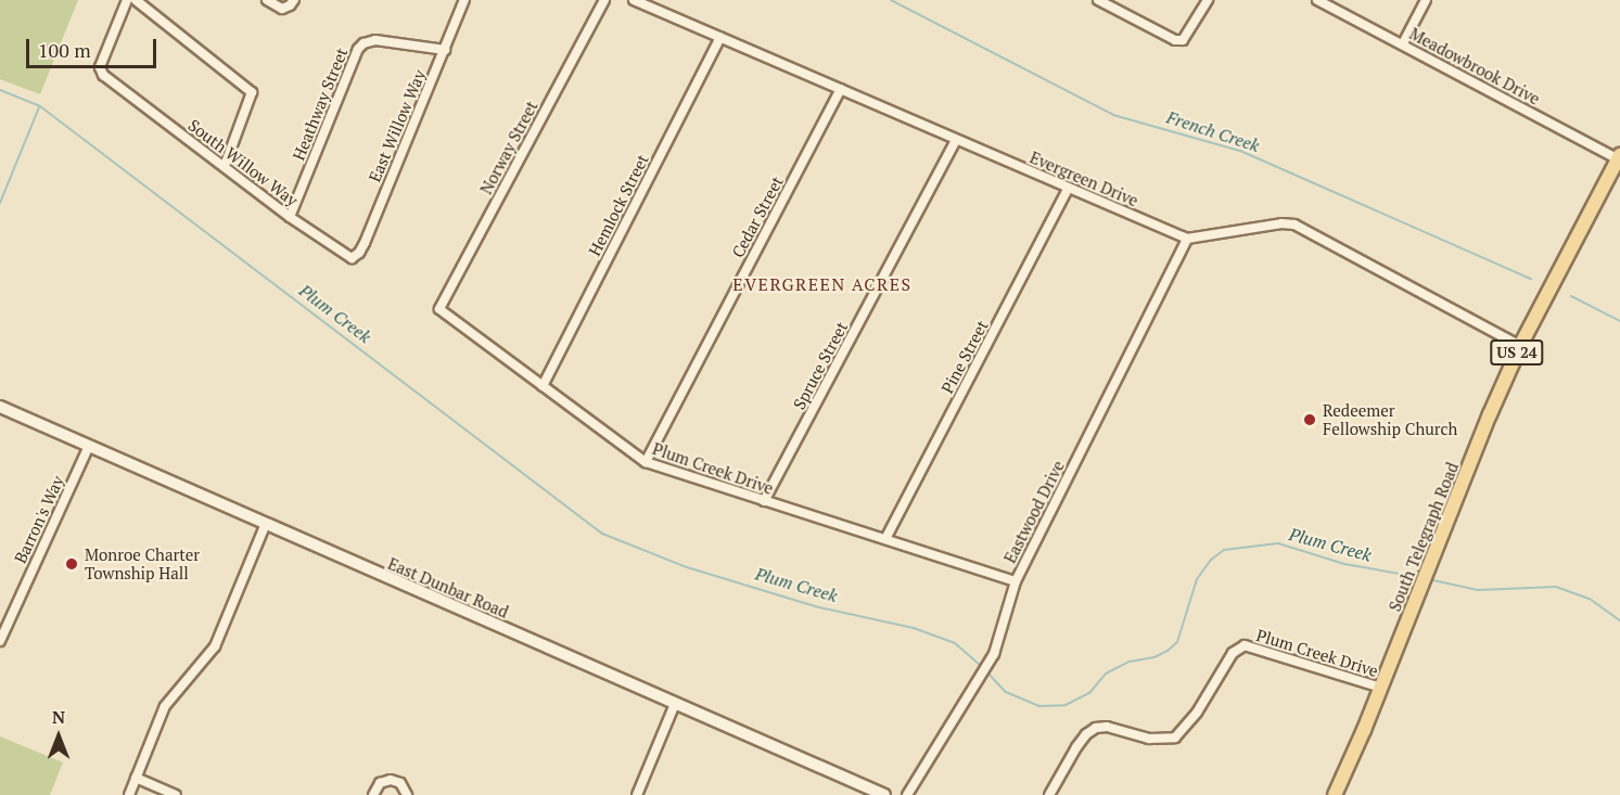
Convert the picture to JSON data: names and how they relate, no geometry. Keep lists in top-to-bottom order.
{
  "streets": {
    "main road": ["US 24", "South Telegraph Road"],
    "street": [
      "Meadowbrook Drive",
      "Heathway Street",
      "East Willow Way",
      "Norway Street",
      "South Willow Way",
      "Evergreen Drive",
      "Hemlock Street",
      "Cedar Street",
      "Pine Street",
      "Spruce Street",
      "Plum Creek Drive",
      "Eastwood Drive",
      "Barron's Way",
      "East Dunbar Road"
    ]
  },
  "crossings": [
    ["Meadowbrook Drive", "South Telegraph Road"],
    ["Heathway Street", "East Willow Way"],
    ["Heathway Street", "South Willow Way"],
    ["East Willow Way", "South Willow Way"],
    ["Norway Street", "Plum Creek Drive"],
    ["Evergreen Drive", "Hemlock Street"],
    ["Evergreen Drive", "Cedar Street"],
    ["Evergreen Drive", "Pine Street"],
    ["Evergreen Drive", "Spruce Street"],
    ["Evergreen Drive", "Eastwood Drive"],
    ["Hemlock Street", "Plum Creek Drive"],
    ["Cedar Street", "Plum Creek Drive"],
    ["Pine Street", "Plum Creek Drive"],
    ["Spruce Street", "Plum Creek Drive"],
    ["Plum Creek Drive", "Eastwood Drive"],
    ["Plum Creek Drive", "South Telegraph Road"],
    ["Barron's Way", "East Dunbar Road"]
  ],
  "districts": ["EVERGREEN ACRES"],
  "water": ["French Creek", "Plum Creek"],
  "places": ["Redeemer Fellowship Church", "Monroe Charter Township Hall"],
  "scale_bar": "100 m",
  "north": "top"
}
